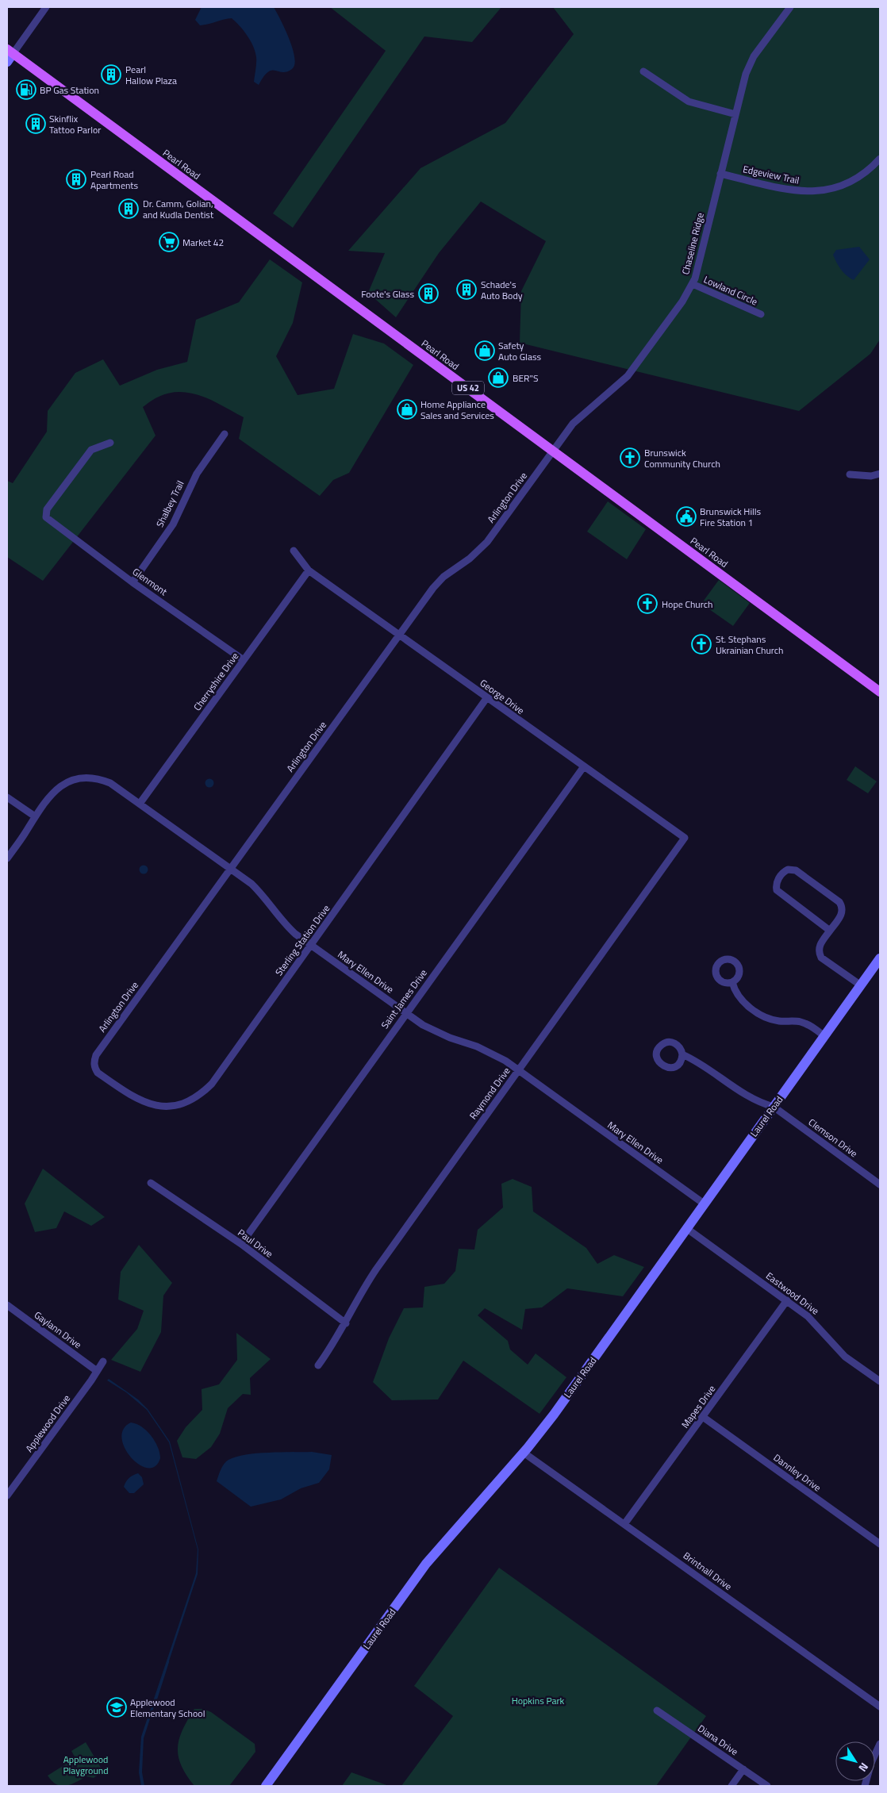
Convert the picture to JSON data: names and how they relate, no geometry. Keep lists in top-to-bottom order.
{
  "streets": {
    "main road": ["Pearl Road", "US 42"],
    "street": [
      "Edgeview Trail",
      "Chaseline Ridge",
      "Lowland Circle",
      "Arlington Drive",
      "Shalbey Trail",
      "Glenmont",
      "Cherryshire Drive",
      "George Drive",
      "Sterling Station Drive",
      "Mary Ellen Drive",
      "Saint James Drive",
      "Raymond Drive",
      "Laurel Road",
      "Clemson Drive",
      "Paul Drive",
      "Eastwood Drive",
      "Gaylann Drive",
      "Mapes Drive",
      "Applewood Drive",
      "Dannley Drive",
      "Brintnall Drive",
      "Diana Drive"
    ]
  },
  "crossings": [
    ["Pearl Road", "Chaseline Ridge"],
    ["Pearl Road", "Arlington Drive"],
    ["Edgeview Trail", "Chaseline Ridge"],
    ["Chaseline Ridge", "Lowland Circle"],
    ["Chaseline Ridge", "Arlington Drive"],
    ["Arlington Drive", "George Drive"],
    ["Arlington Drive", "Sterling Station Drive"],
    ["Arlington Drive", "Mary Ellen Drive"],
    ["Shalbey Trail", "Glenmont"],
    ["Glenmont", "Cherryshire Drive"],
    ["Cherryshire Drive", "George Drive"],
    ["Cherryshire Drive", "Mary Ellen Drive"],
    ["George Drive", "Sterling Station Drive"],
    ["George Drive", "Saint James Drive"],
    ["George Drive", "Raymond Drive"],
    ["Sterling Station Drive", "Mary Ellen Drive"],
    ["Mary Ellen Drive", "Saint James Drive"],
    ["Mary Ellen Drive", "Raymond Drive"],
    ["Mary Ellen Drive", "Laurel Road"],
    ["Saint James Drive", "Paul Drive"],
    ["Raymond Drive", "Paul Drive"],
    ["Laurel Road", "Clemson Drive"],
    ["Laurel Road", "Eastwood Drive"],
    ["Laurel Road", "Brintnall Drive"],
    ["Eastwood Drive", "Mapes Drive"],
    ["Gaylann Drive", "Applewood Drive"],
    ["Mapes Drive", "Dannley Drive"],
    ["Mapes Drive", "Brintnall Drive"]
  ],
  "parks": ["Hopkins Park", "Applewood Playground"],
  "places": {
    "building": [
      "Pearl Hallow Plaza",
      "Skinflix Tattoo Parlor",
      "Pearl Road Apartments",
      "Dr. Camm, Golian, and Kudla Dentist",
      "Schade's Auto Body",
      "Foote's Glass"
    ],
    "fuel station": ["BP Gas Station"],
    "supermarket": ["Market 42"],
    "shop": ["Safety Auto Glass", "BER\"S", "Home Appliance Sales and Services"],
    "church": ["Brunswick Community Church", "Hope Church", "St. Stephans Ukrainian Church"],
    "public building": ["Brunswick Hills Fire Station 1"],
    "school or university": ["Applewood Elementary School"]
  },
  "north": "bottom right"
}
